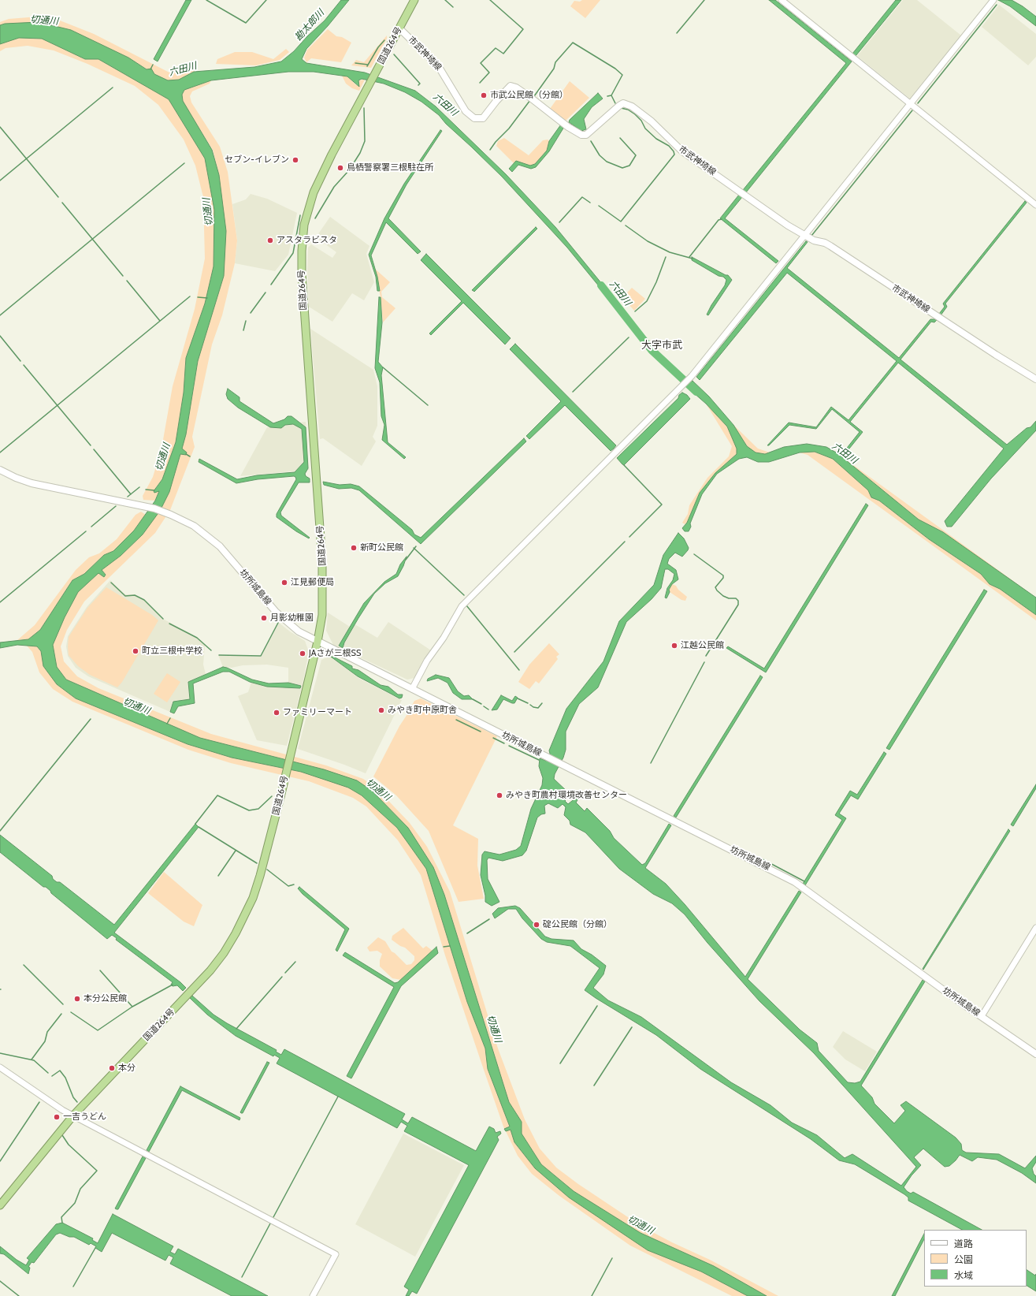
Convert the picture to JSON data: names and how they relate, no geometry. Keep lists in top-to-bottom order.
{
  "streets": {
    "highway": ["国道264号"],
    "main road": ["市武神埼線", "坊所城島線"]
  },
  "crossings": [
    ["国道264号", "市武神埼線"],
    ["国道264号", "坊所城島線"]
  ],
  "districts": ["大字市武"],
  "water": ["切通川", "勘太郎川", "六田川"],
  "places": [
    "市武公民館（分館）",
    "セブン-イレブン",
    "鳥栖警察署三根駐在所",
    "アスタラビスタ",
    "新町公民館",
    "江見郵便局",
    "月影幼稚園",
    "江越公民館",
    "町立三根中学校",
    "JAさが三根SS",
    "みやき町中原町舎",
    "ファミリーマート",
    "みやき町農村環境改善センター",
    "碇公民館（分館）",
    "本分公民館",
    "本分",
    "一吉うどん"
  ],
  "legend": ["道路", "公園", "水域"]
}
